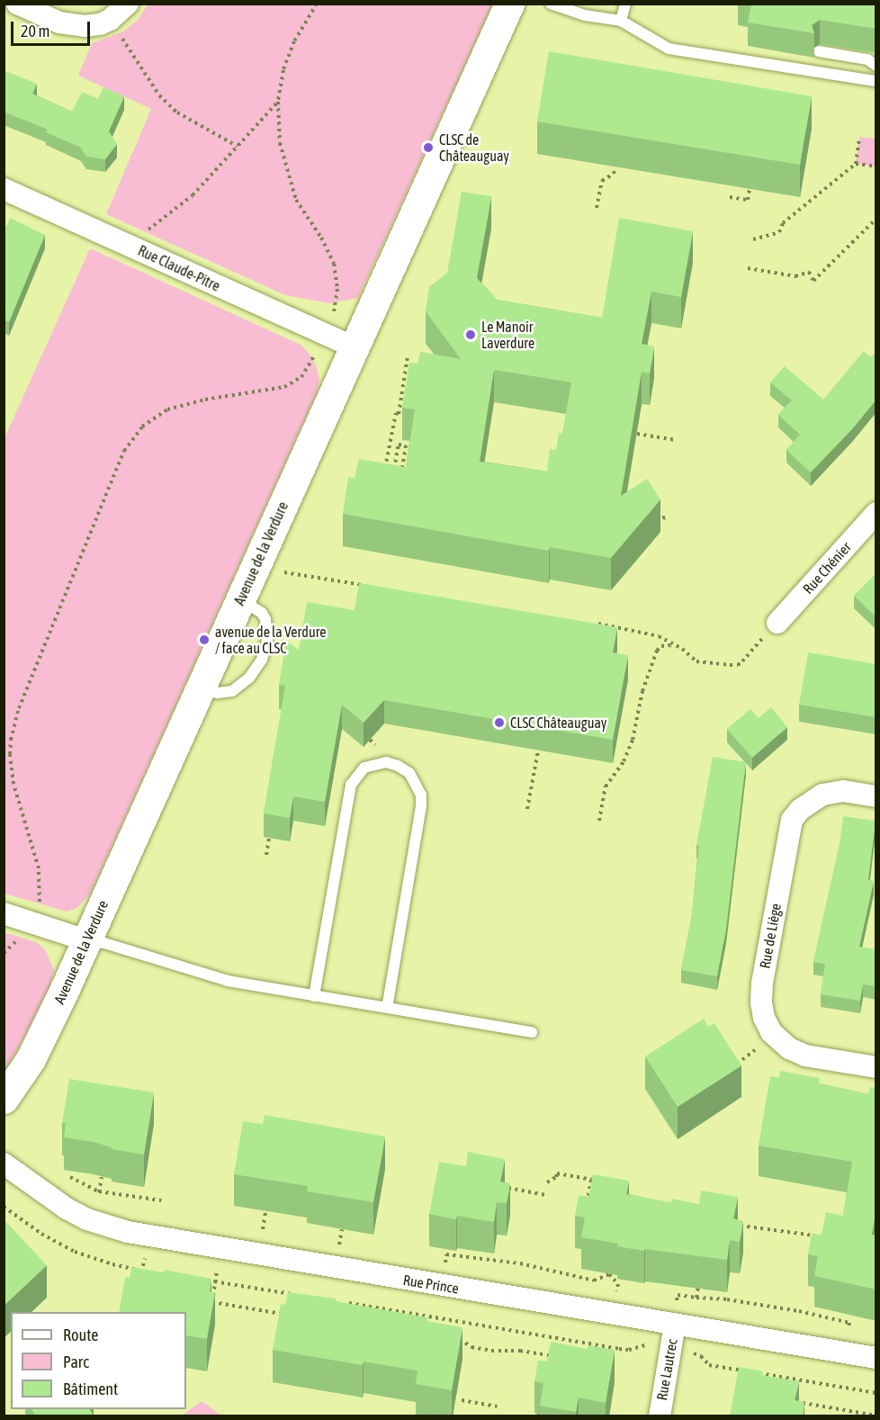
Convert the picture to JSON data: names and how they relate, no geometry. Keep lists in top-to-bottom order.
{
  "streets": {
    "street": [
      "Rue Claude-Pitre",
      "Avenue de la Verdure",
      "Rue Chénier",
      "Rue de Liège",
      "Rue Prince",
      "Rue Lautrec"
    ]
  },
  "crossings": [
    ["Rue Claude-Pitre", "Avenue de la Verdure"],
    ["Rue Prince", "Rue Lautrec"]
  ],
  "places": [
    "CLSC de Châteauguay",
    "Le Manoir Laverdure",
    "avenue de la Verdure / face au CLSC",
    "CLSC Châteauguay"
  ],
  "legend": ["Route", "Parc", "Bâtiment"],
  "scale_bar": "20 m"
}
